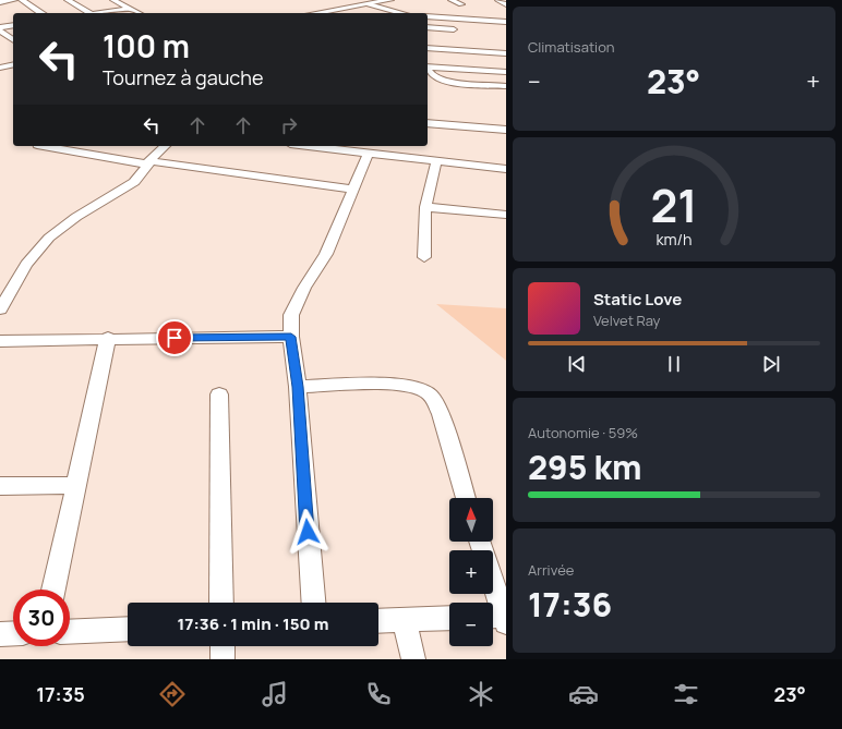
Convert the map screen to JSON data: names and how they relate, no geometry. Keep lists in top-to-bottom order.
{
  "north": "top",
  "page": {
    "tile": [
      "Climatisation",
      ["Autonomie · 59%", "295 km"],
      ["Arrivée", "17:36"]
    ],
    "turn": ["100 m", "Tournez à gauche"],
    "heat": ["−", "23°", "+"],
    "song": ["Static Love", "Velvet Ray"],
    "map_buttons": ["+", "−"],
    "limit": "30",
    "trip": "17:36 · 1 min · 150 m",
    "tabs": ["17:35", "23°"],
    "gauge": ["21", "km/h"]
  }
}
